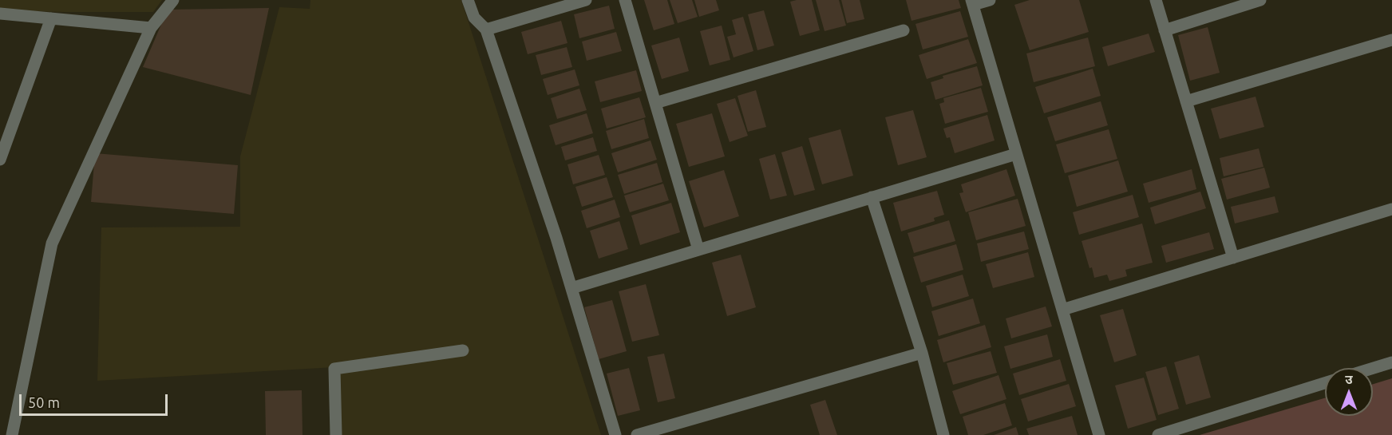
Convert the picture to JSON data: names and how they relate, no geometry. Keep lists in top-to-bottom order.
{
  "scale_bar": "50 m",
  "north": "top"
}
